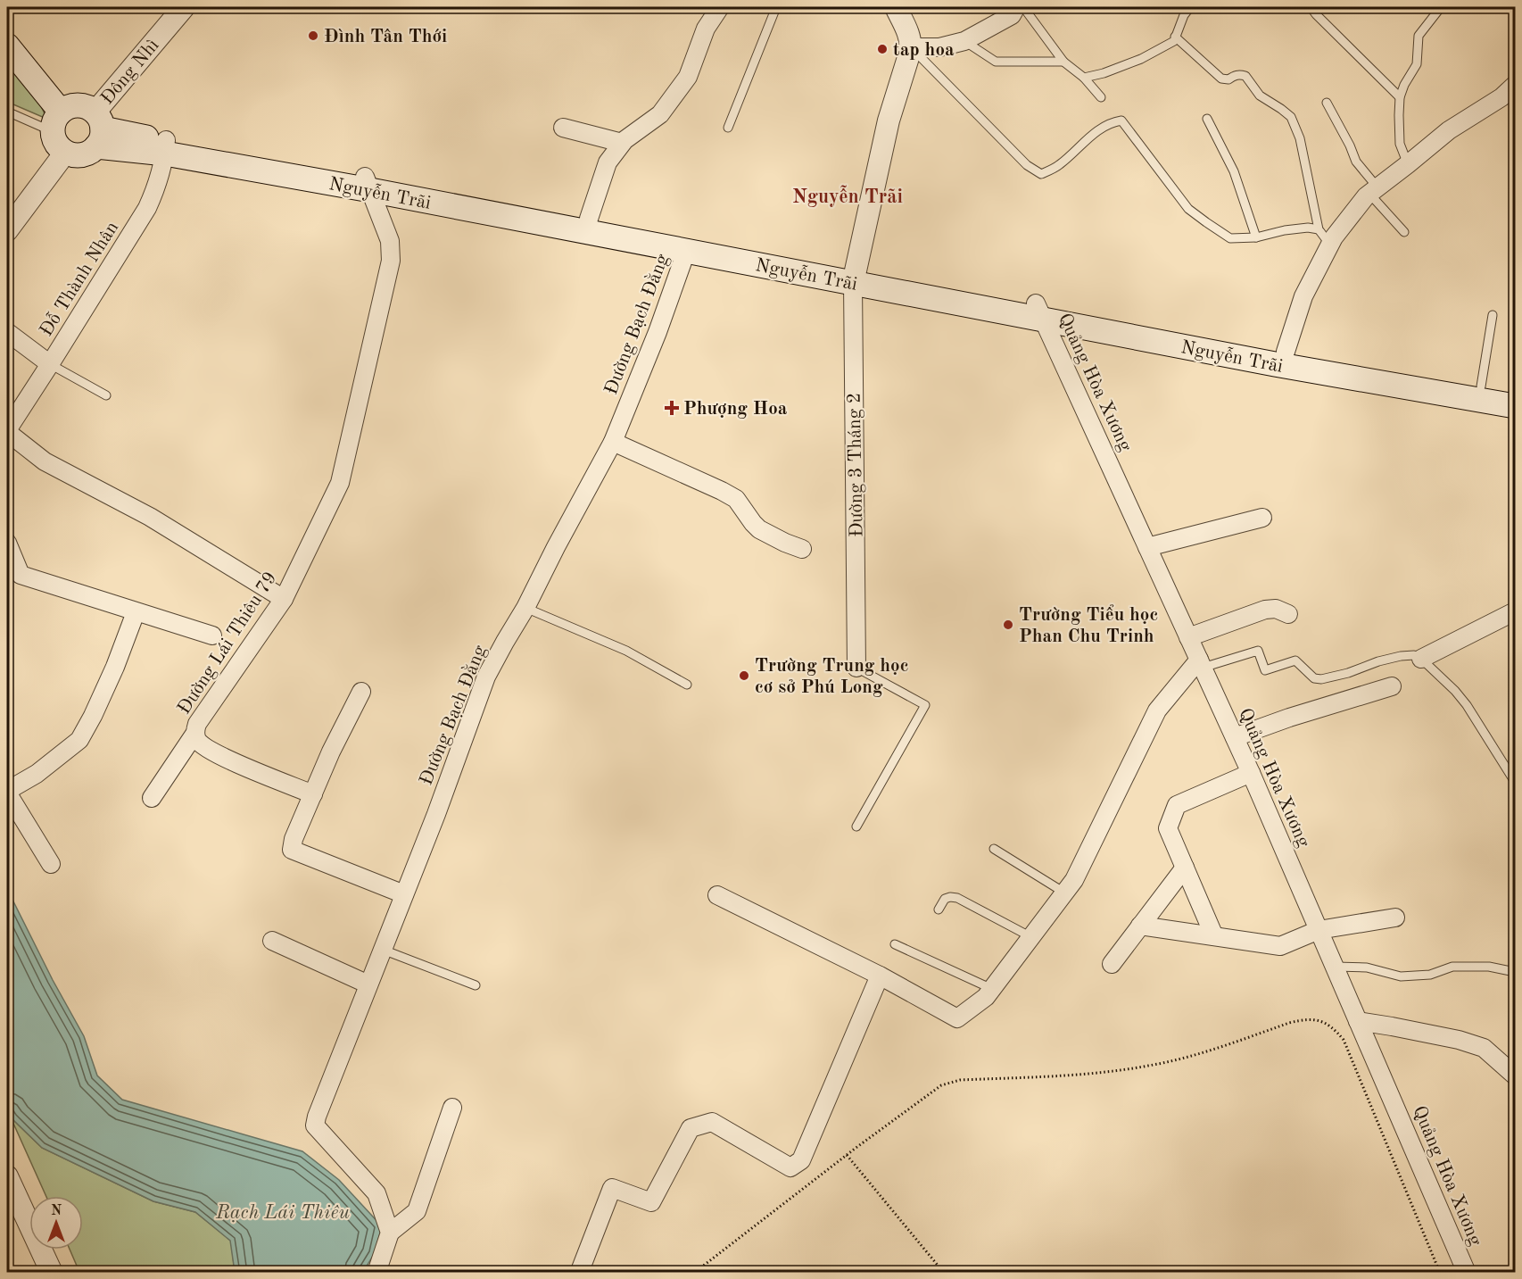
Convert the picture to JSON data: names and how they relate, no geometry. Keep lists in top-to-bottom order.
{
  "streets": {
    "main road": ["Nguyễn Trãi"],
    "street": [
      "Đông Nhì",
      "Đỗ Thành Nhân",
      "Đường Bạch Đằng",
      "Quảng Hòa Xương",
      "Đường 3 Tháng 2",
      "Đường Lái Thiêu 79"
    ]
  },
  "crossings": [
    ["Đông Nhì", "Nguyễn Trãi"],
    ["Nguyễn Trãi", "Đỗ Thành Nhân"],
    ["Nguyễn Trãi", "Đường Bạch Đằng"],
    ["Nguyễn Trãi", "Quảng Hòa Xương"],
    ["Nguyễn Trãi", "Đường 3 Tháng 2"],
    ["Nguyễn Trãi", "Đường Lái Thiêu 79"]
  ],
  "districts": ["Nguyễn Trãi"],
  "water": ["Rạch Lái Thiêu"],
  "places": {
    "other": [
      "Đình Tân Thới",
      "tap hoa",
      "Trường Tiểu học Phan Chu Trinh",
      "Trường Trung học cơ sở Phú Long"
    ],
    "health": ["Phượng Hoa"]
  },
  "north": "top"
}
